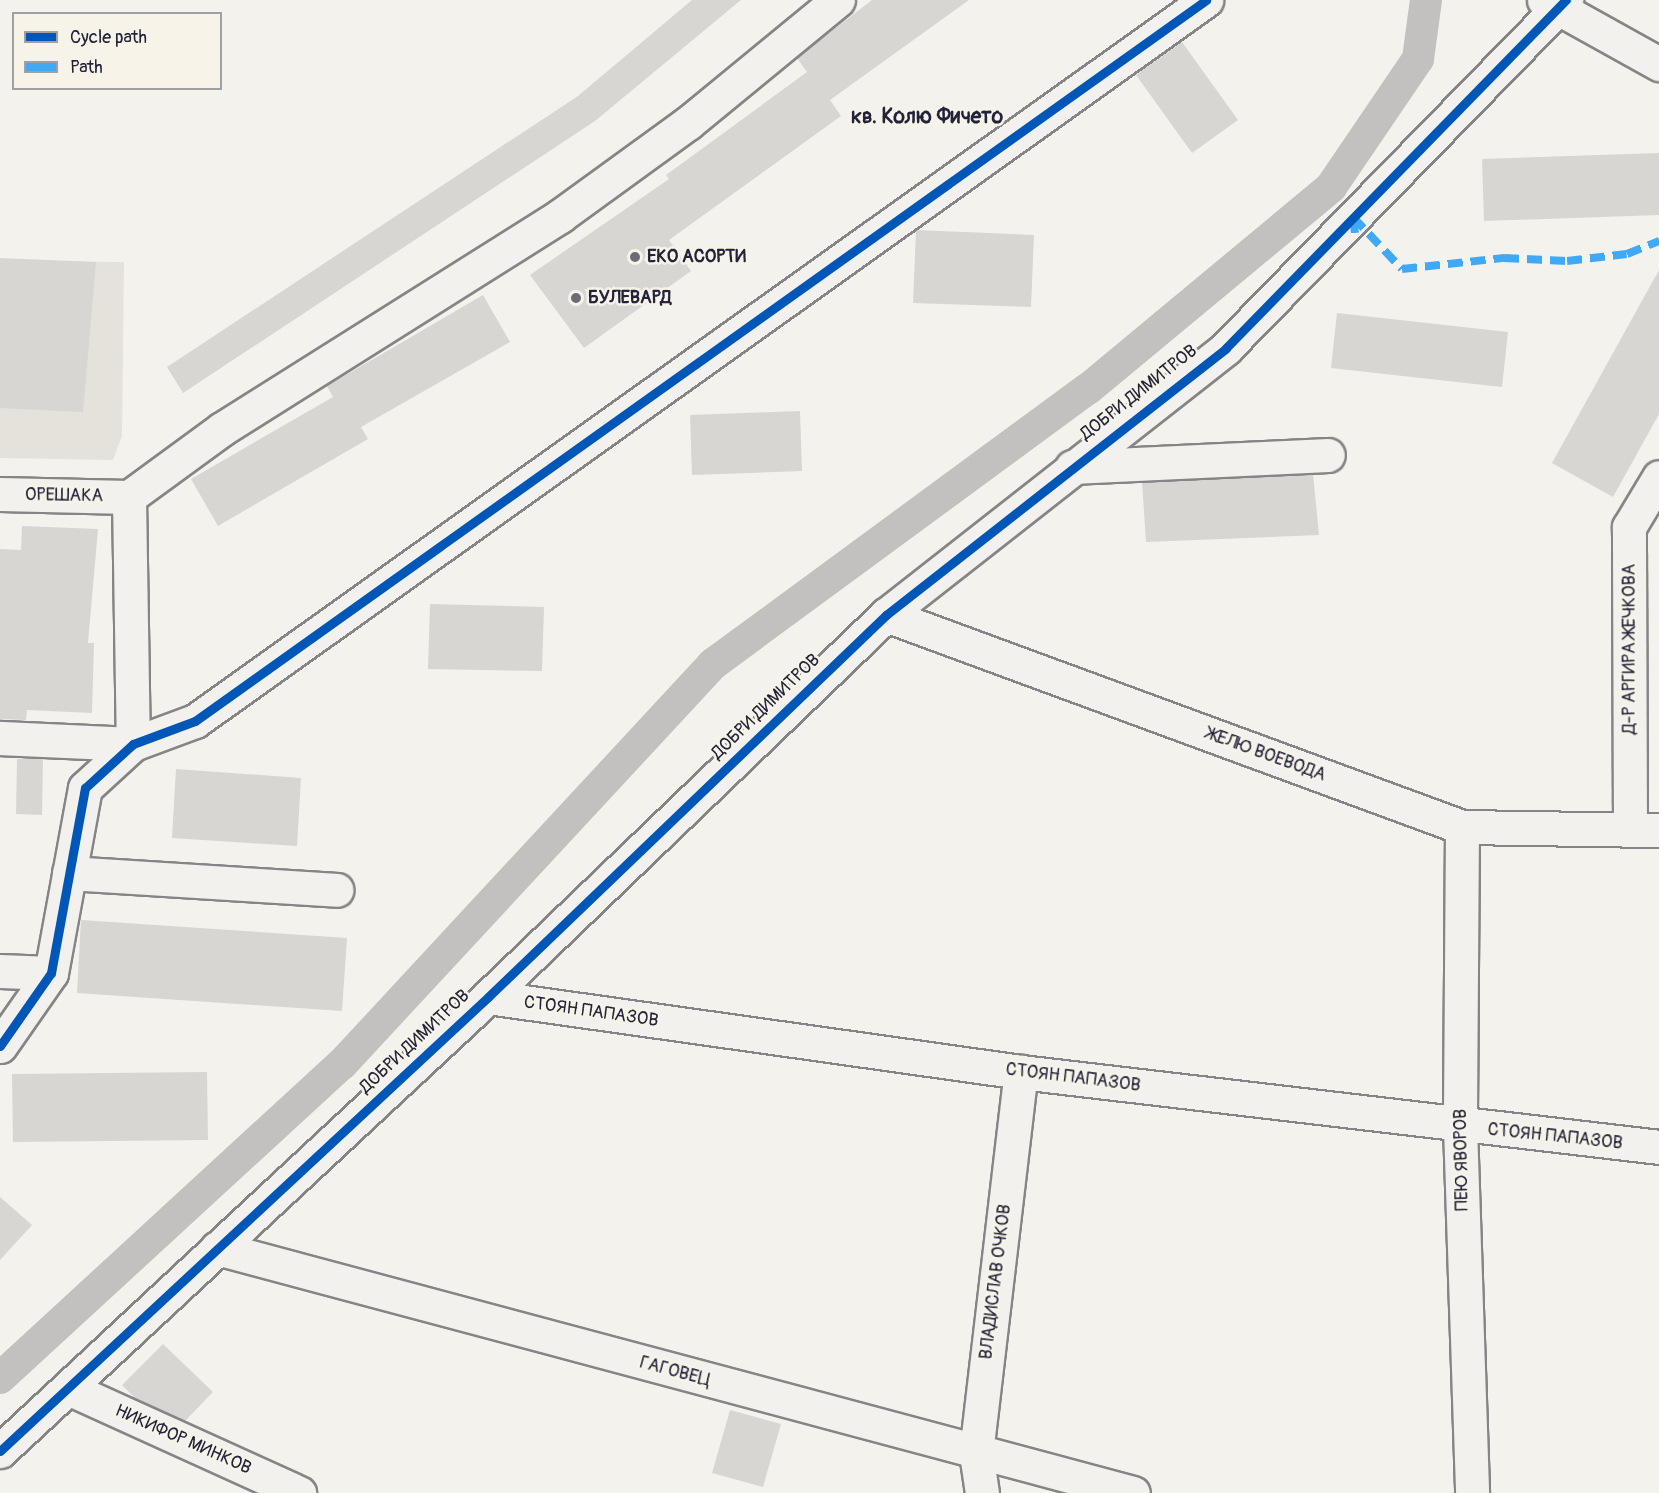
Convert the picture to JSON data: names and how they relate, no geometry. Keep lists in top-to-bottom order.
{
  "streets": {
    "street": [
      "ДОБРИ ДИМИТРОВ",
      "ОРЕШАКА",
      "Д-Р АРГИРА ЖЕЧКОВА",
      "ЖЕЛЮ ВОЕВОДА",
      "СТОЯН ПАПАЗОВ",
      "ПЕЮ ЯВОРОВ",
      "ВЛАДИСЛАВ ОЧКОВ",
      "ГАГОВЕЦ",
      "НИКИФОР МИНКОВ"
    ]
  },
  "crossings": [
    ["ДОБРИ ДИМИТРОВ", "ЖЕЛЮ ВОЕВОДА"],
    ["ДОБРИ ДИМИТРОВ", "СТОЯН ПАПАЗОВ"],
    ["ДОБРИ ДИМИТРОВ", "ГАГОВЕЦ"],
    ["ДОБРИ ДИМИТРОВ", "НИКИФОР МИНКОВ"],
    ["Д-Р АРГИРА ЖЕЧКОВА", "ЖЕЛЮ ВОЕВОДА"],
    ["ЖЕЛЮ ВОЕВОДА", "ПЕЮ ЯВОРОВ"],
    ["СТОЯН ПАПАЗОВ", "ПЕЮ ЯВОРОВ"],
    ["СТОЯН ПАПАЗОВ", "ВЛАДИСЛАВ ОЧКОВ"],
    ["ВЛАДИСЛАВ ОЧКОВ", "ГАГОВЕЦ"]
  ],
  "districts": ["кв. Колю Фичето"],
  "places": ["ЕКО АСОРТИ", "БУЛЕВАРД"],
  "legend": ["Cycle path", "Path"]
}
